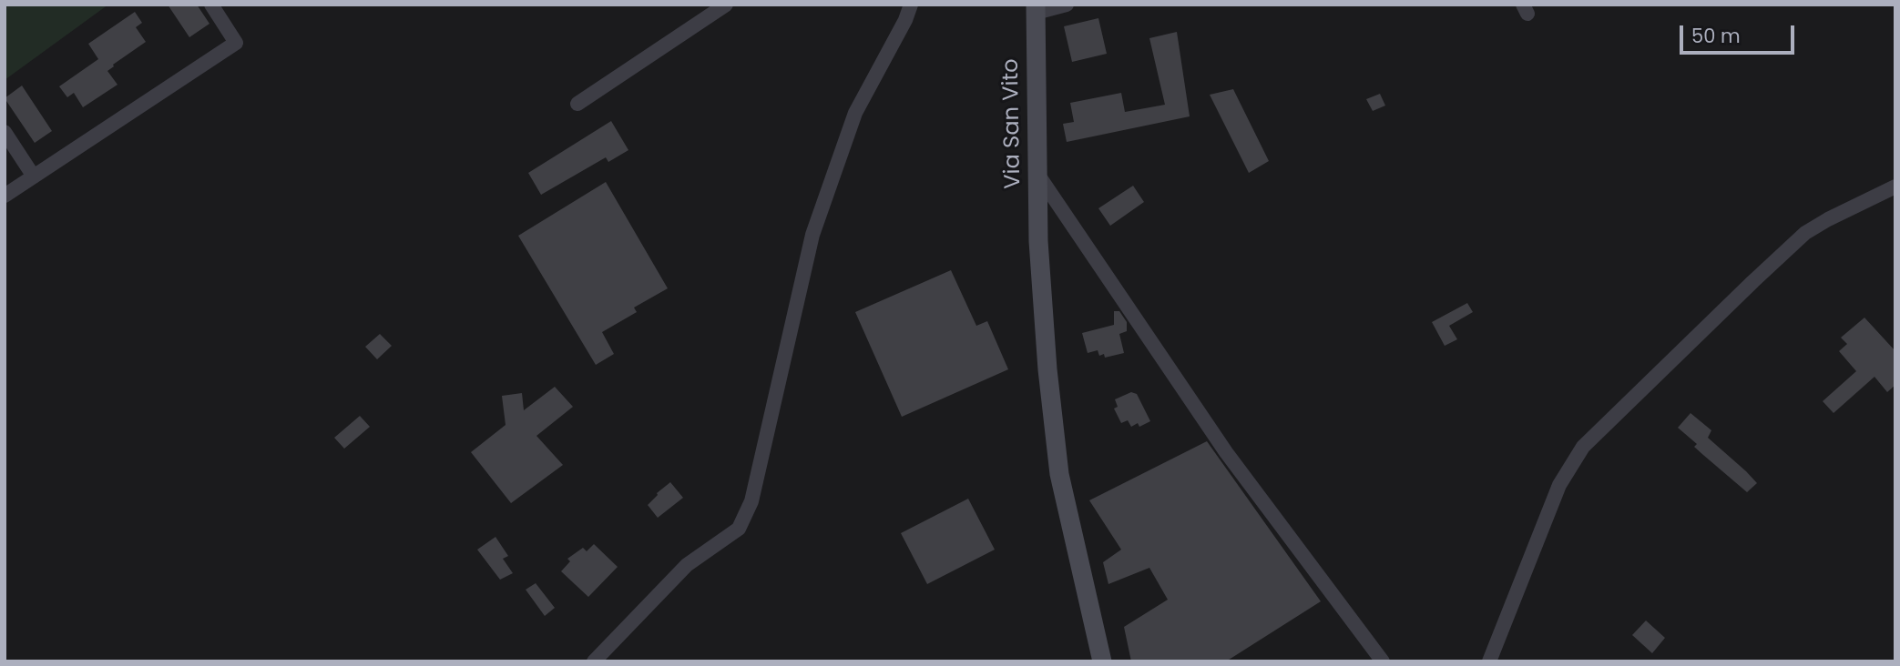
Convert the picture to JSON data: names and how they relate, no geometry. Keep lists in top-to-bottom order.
{
  "streets": {
    "street": ["Via San Vito"]
  },
  "scale_bar": "50 m"
}
